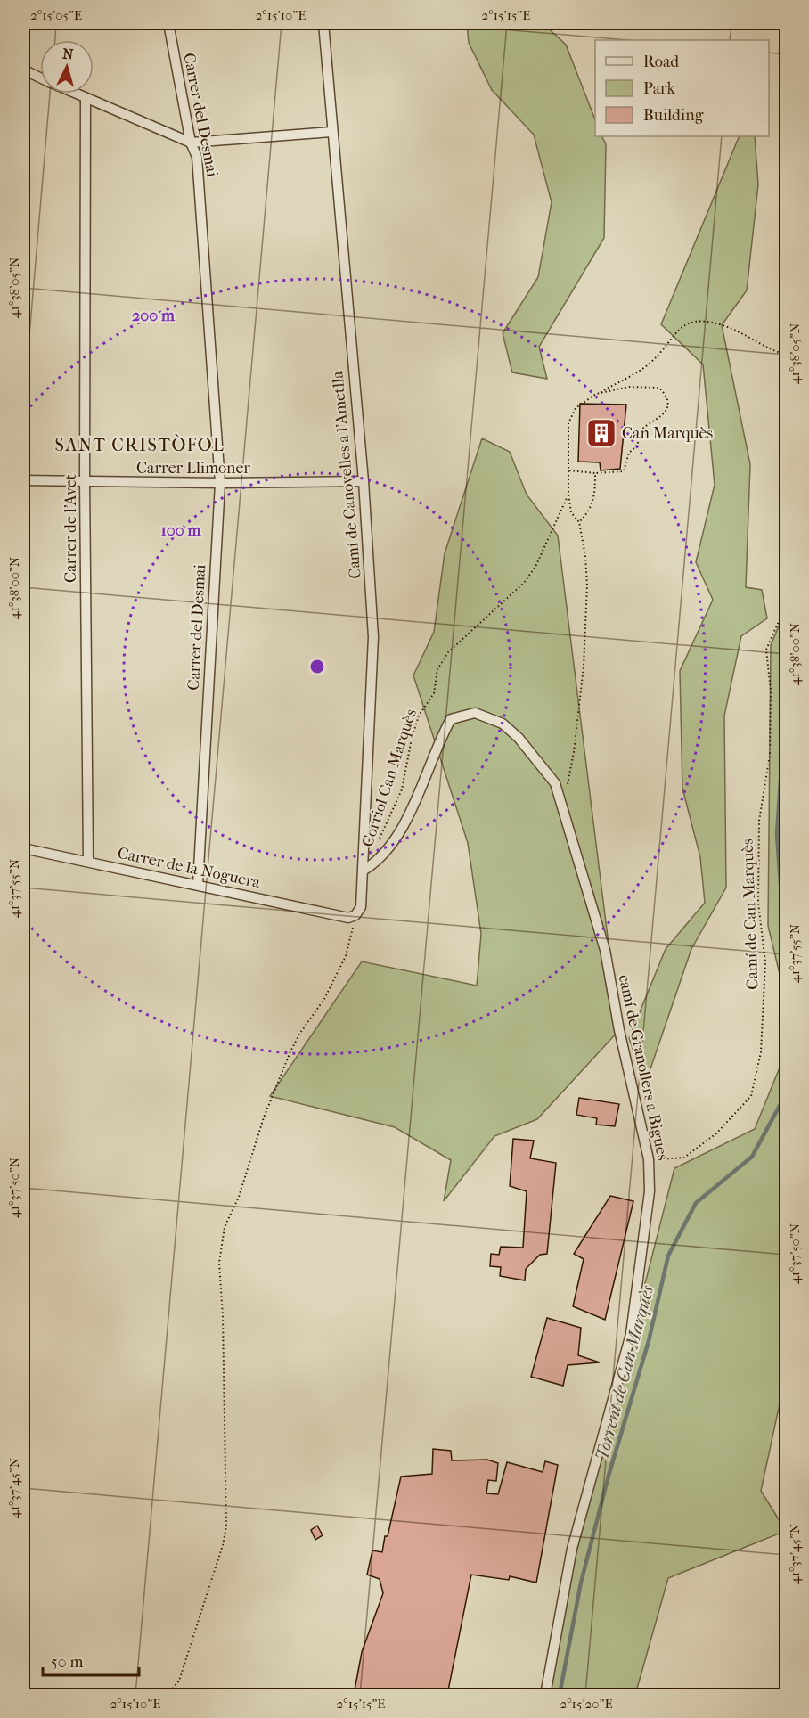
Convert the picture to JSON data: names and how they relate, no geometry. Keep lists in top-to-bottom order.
{
  "streets": {
    "street": [
      "Carrer del Desmai",
      "Carrer Llimoner",
      "Camí de Canovelles a l'Ametlla",
      "Carrer de l'Avet",
      "Carrer de la Noguera",
      "camí de Granollers a Bigues"
    ],
    "path": ["Corriol Can Marquès", "Camí de Can Marquès"]
  },
  "crossings": [
    ["Carrer del Desmai", "Carrer Llimoner"],
    ["Carrer del Desmai", "Carrer de la Noguera"],
    ["Carrer Llimoner", "Camí de Canovelles a l'Ametlla"],
    ["Carrer Llimoner", "Carrer de l'Avet"],
    ["Camí de Canovelles a l'Ametlla", "Carrer de la Noguera"],
    ["Camí de Canovelles a l'Ametlla", "camí de Granollers a Bigues"],
    ["Carrer de l'Avet", "Carrer de la Noguera"],
    ["Corriol Can Marquès", "camí de Granollers a Bigues"],
    ["Camí de Can Marquès", "camí de Granollers a Bigues"]
  ],
  "districts": ["SANT CRISTÒFOL"],
  "water": ["Torrent de Can Marquès"],
  "places": {
    "building": ["Can Marquès"]
  },
  "legend": ["Road", "Park", "Building"],
  "scale_bar": "50 m",
  "north": "top",
  "coordinates": [
    "2°15'05\"E",
    "2°15'10\"E",
    "2°15'15\"E",
    "41°38'05\"N",
    "41°38'00\"N",
    "41°37'55\"N",
    "41°37'50\"N",
    "41°37'45\"N",
    "2°15'20\"E"
  ],
  "rings": ["200 m", "100 m"]
}
